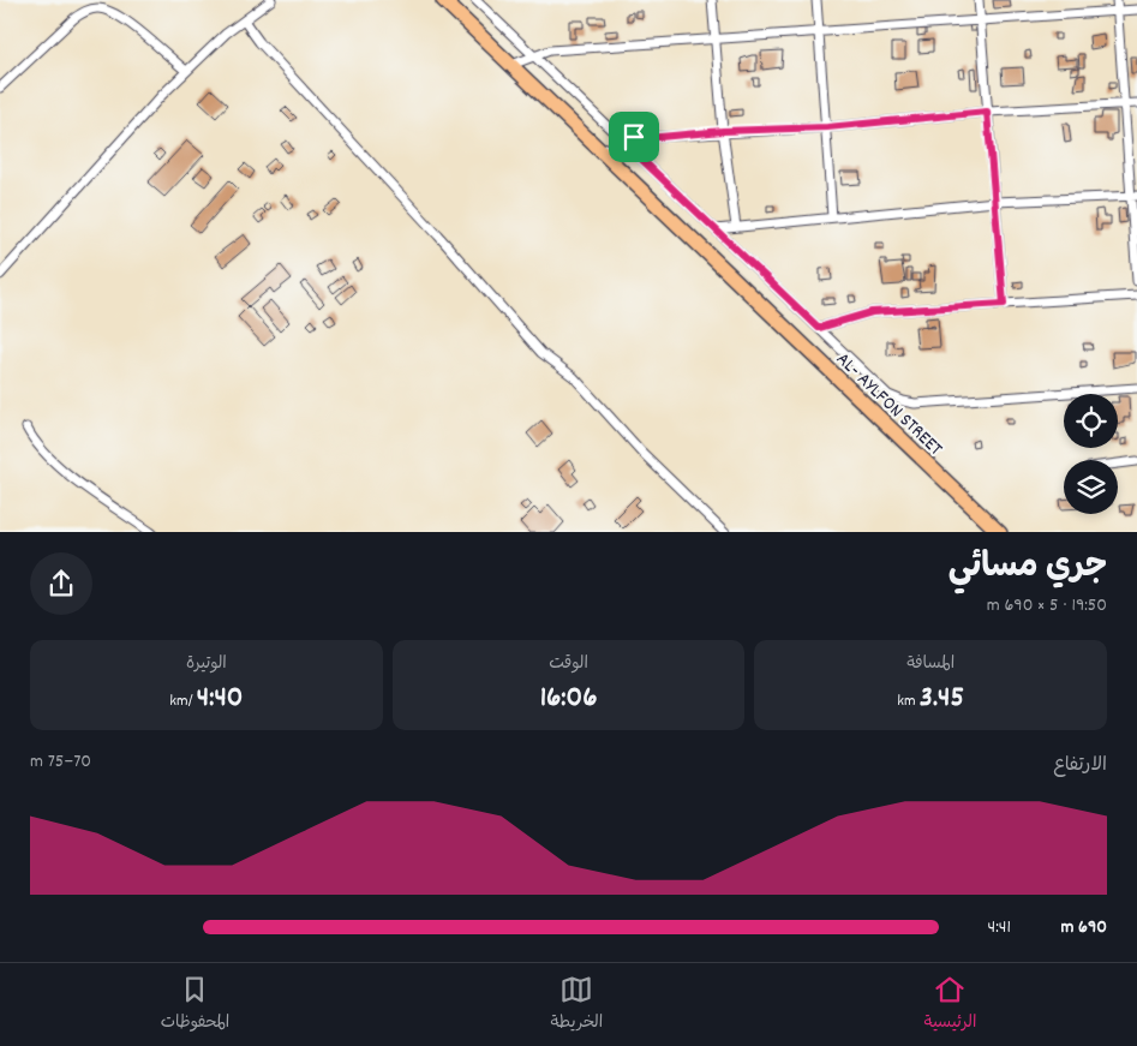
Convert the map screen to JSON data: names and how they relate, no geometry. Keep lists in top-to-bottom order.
{
  "streets": {
    "highway": ["AL- AYLFON STREET"]
  },
  "page": {
    "heading": ["جري مسائي", "19:50 · 5 × 690 m"],
    "stats": [
      ["المسافة", "3.45 km"],
      ["الوقت", "16:06"],
      ["الوتيرة", "4:40 /km"]
    ],
    "chart": ["الارتفاع", "70–75 m"],
    "list": [
      {
        "name": "690 m",
        "note": "4:41"
      }
    ],
    "tabs": ["الرئيسية", "الخريطة", "المحفوظات"]
  }
}
